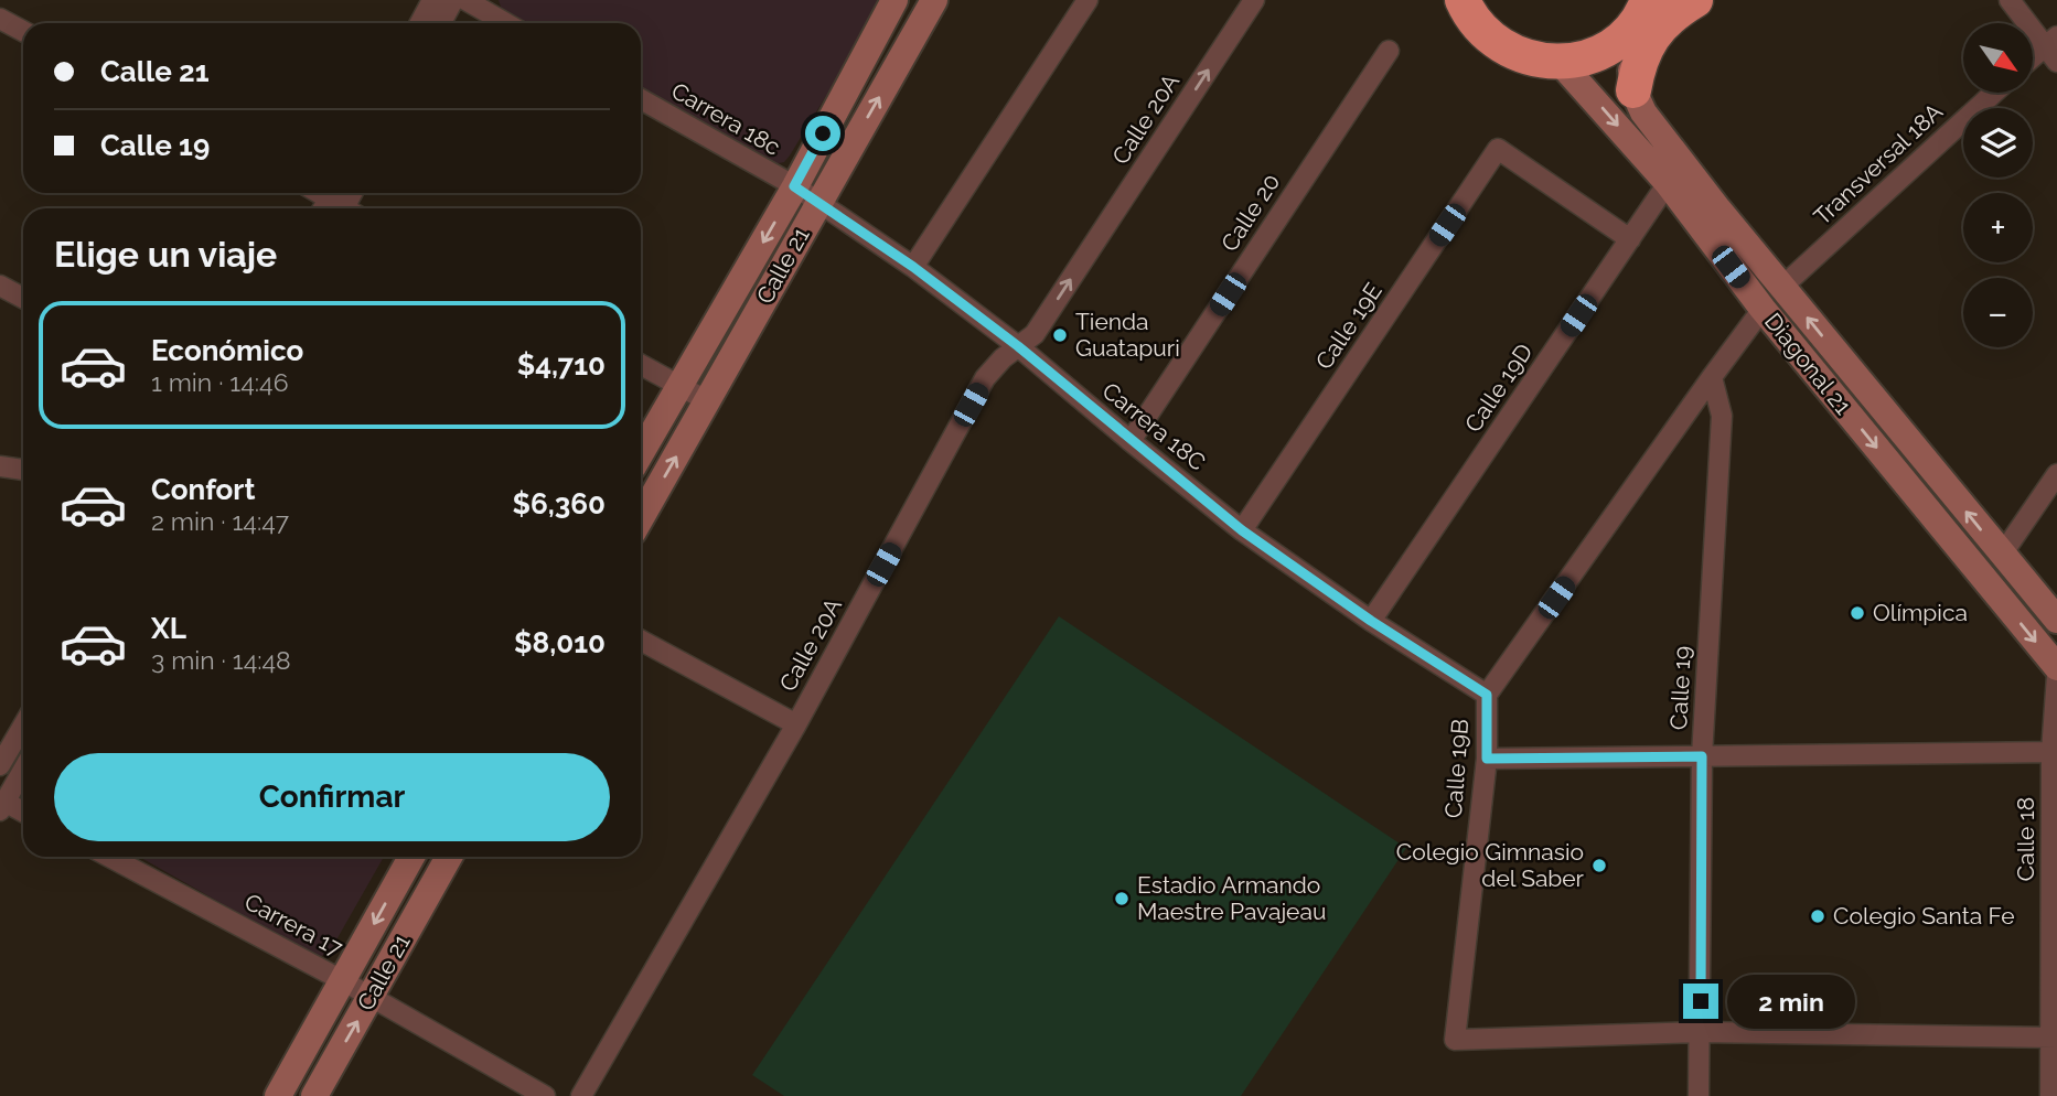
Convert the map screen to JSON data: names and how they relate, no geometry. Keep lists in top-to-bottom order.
{
  "streets": {
    "main road": ["Calle 21", "Diagonal 21"],
    "street": [
      "Carrera 18c",
      "Calle 20A",
      "Transversal 18A",
      "Calle 20",
      "Calle 19E",
      "Calle 19D",
      "Carrera 18C",
      "Calle 19",
      "Calle 19B",
      "Calle 18",
      "Carrera 17"
    ]
  },
  "crossings": [
    ["Carrera 18c", "Calle 21"],
    ["Carrera 18c", "Carrera 18C"],
    ["Calle 20A", "Carrera 18C"],
    ["Transversal 18A", "Diagonal 21"],
    ["Calle 20", "Carrera 18C"],
    ["Calle 21", "Carrera 18C"],
    ["Calle 21", "Carrera 17"],
    ["Calle 19E", "Calle 19D"],
    ["Calle 19E", "Carrera 18C"],
    ["Diagonal 21", "Calle 19D"],
    ["Diagonal 21", "Calle 19B"],
    ["Calle 19D", "Carrera 18C"],
    ["Carrera 18C", "Calle 19B"],
    ["Calle 19", "Calle 19B"]
  ],
  "places": [
    "Tienda Guatapuri",
    "Olímpica",
    "Colegio Gimnasio del Saber",
    "Estadio Armando Maestre Pavajeau",
    "Colegio Santa Fe"
  ],
  "north": "bottom right",
  "page": {
    "map_buttons": ["+", "−"],
    "banner": ["Calle 21", "Calle 19"],
    "heading": "Elige un viaje",
    "list": [
      {
        "name": "Económico",
        "note": "1 min · 14:46",
        "value": "$4,710"
      },
      {
        "name": "Confort",
        "note": "2 min · 14:47",
        "value": "$6,360"
      },
      {
        "name": "XL",
        "note": "3 min · 14:48",
        "value": "$8,010"
      }
    ],
    "buttons": "Confirmar",
    "bubble": "2 min"
  }
}
